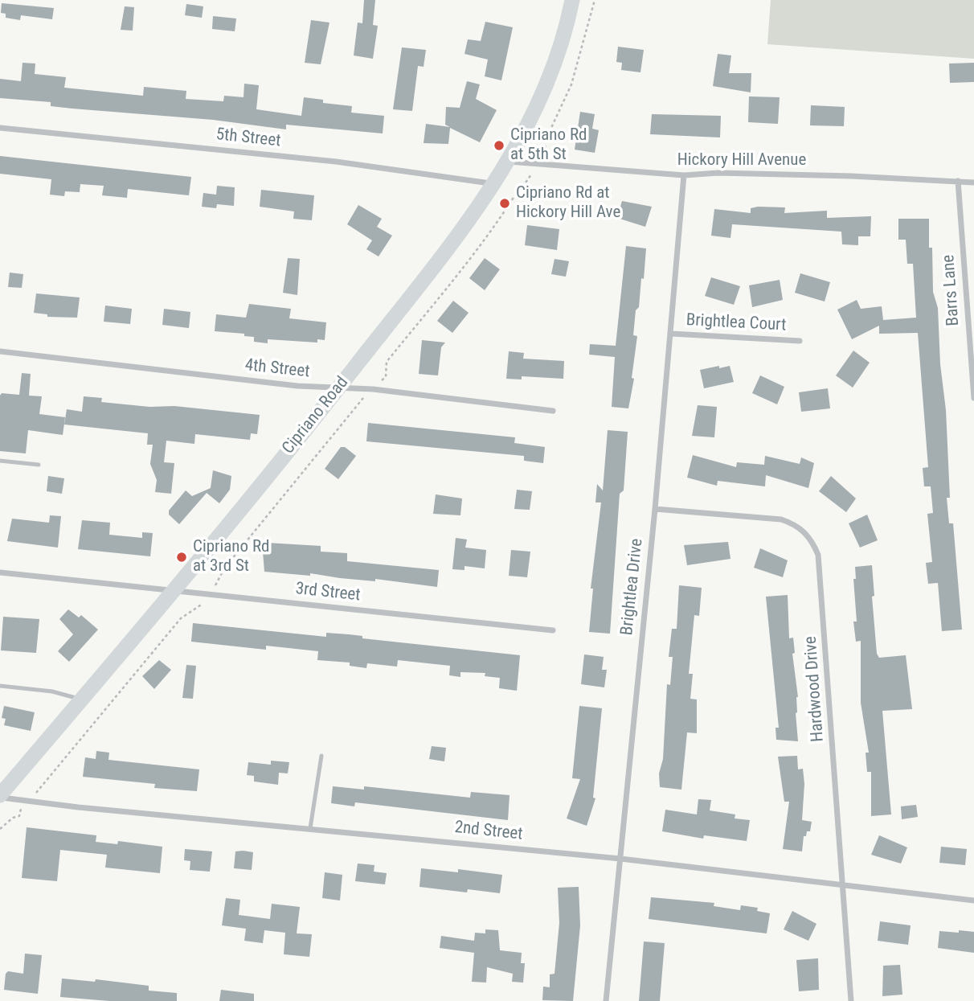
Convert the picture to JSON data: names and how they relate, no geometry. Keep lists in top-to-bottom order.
{
  "streets": {
    "street": [
      "5th Street",
      "Hickory Hill Avenue",
      "Barrs Lane",
      "Brightlea Court",
      "4th Street",
      "Cipriano Road",
      "Brightlea Drive",
      "3rd Street",
      "Hardwood Drive",
      "2nd Street"
    ]
  },
  "crossings": [
    ["5th Street", "Cipriano Road"],
    ["Hickory Hill Avenue", "Barrs Lane"],
    ["Hickory Hill Avenue", "Cipriano Road"],
    ["Hickory Hill Avenue", "Brightlea Drive"],
    ["Brightlea Court", "Brightlea Drive"],
    ["4th Street", "Cipriano Road"],
    ["Cipriano Road", "3rd Street"],
    ["Cipriano Road", "2nd Street"],
    ["Brightlea Drive", "Hardwood Drive"],
    ["Brightlea Drive", "2nd Street"],
    ["Hardwood Drive", "2nd Street"]
  ],
  "places": ["Cipriano Rd at 5th St", "Cipriano Rd at Hickory Hill Ave", "Cipriano Rd at 3rd St"]
}
